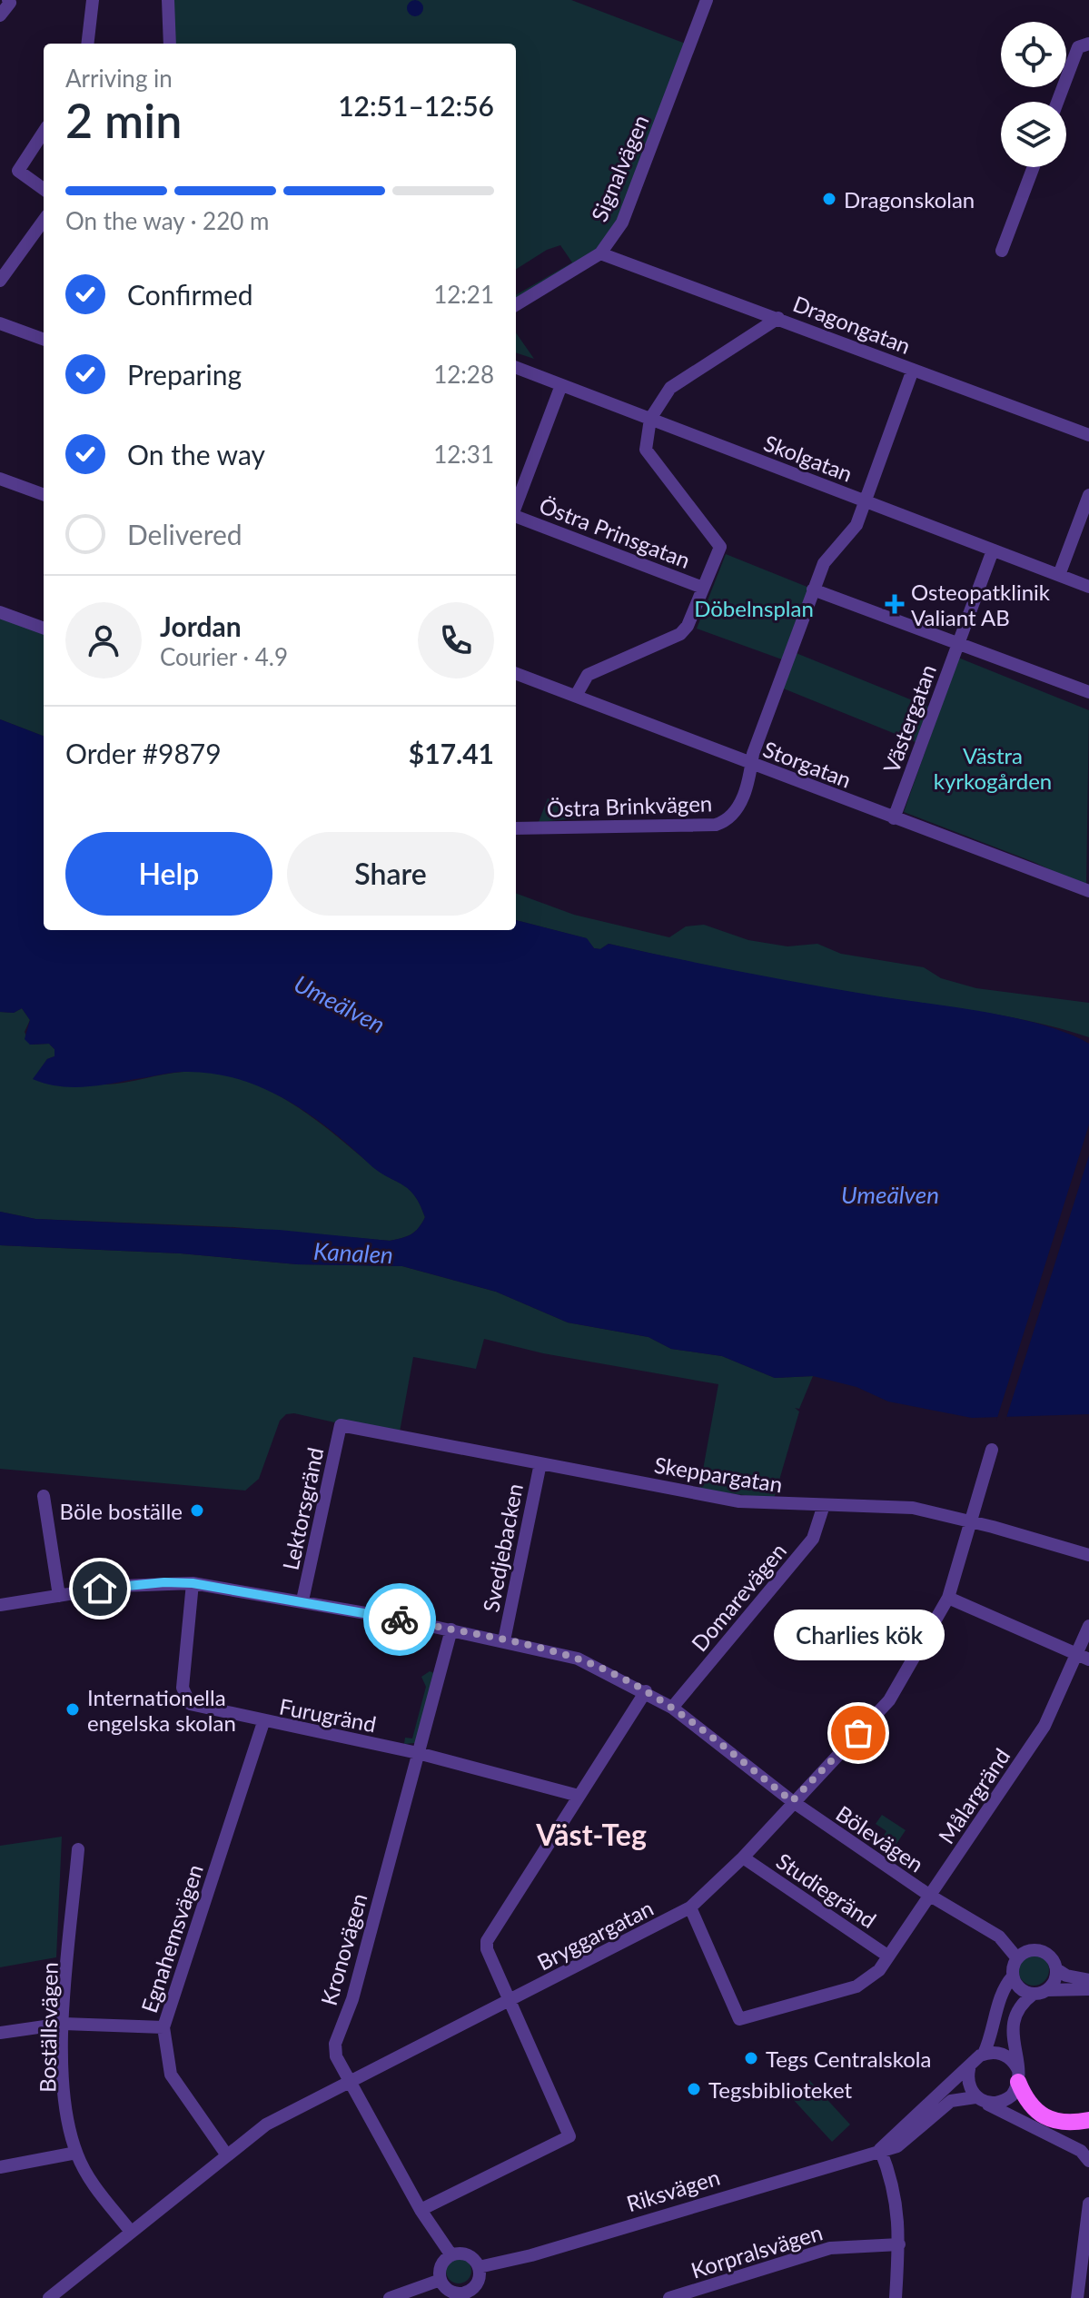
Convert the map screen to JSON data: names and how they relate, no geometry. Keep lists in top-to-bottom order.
{
  "streets": {
    "street": [
      "Signalvägen",
      "Dragongatan",
      "Skolgatan",
      "Östra Prinsgatan",
      "Västergatan",
      "Storgatan",
      "Östra Brinkvägen",
      "Skeppargatan",
      "Lektorsgränd",
      "Svedjebacken",
      "Domarevägen",
      "Furugränd",
      "Målargränd",
      "Bölevägen",
      "Studiegränd",
      "Bryggargatan",
      "Egnahemsvägen",
      "Kronovägen",
      "Boställsvägen",
      "Riksvägen",
      "Korpralsvägen"
    ]
  },
  "crossings": [
    ["Signalvägen", "Dragongatan"],
    ["Dragongatan", "Östra Brinkvägen"],
    ["Skolgatan", "Västergatan"],
    ["Skolgatan", "Östra Brinkvägen"],
    ["Västergatan", "Storgatan"],
    ["Storgatan", "Östra Brinkvägen"],
    ["Skeppargatan", "Lektorsgränd"],
    ["Skeppargatan", "Svedjebacken"],
    ["Skeppargatan", "Domarevägen"],
    ["Skeppargatan", "Bryggargatan"],
    ["Lektorsgränd", "Bölevägen"],
    ["Svedjebacken", "Bölevägen"],
    ["Domarevägen", "Bölevägen"],
    ["Furugränd", "Bölevägen"],
    ["Furugränd", "Egnahemsvägen"],
    ["Furugränd", "Kronovägen"],
    ["Målargränd", "Bölevägen"],
    ["Målargränd", "Studiegränd"],
    ["Målargränd", "Bryggargatan"],
    ["Bölevägen", "Bryggargatan"],
    ["Bölevägen", "Kronovägen"],
    ["Bölevägen", "Riksvägen"],
    ["Studiegränd", "Bryggargatan"],
    ["Bryggargatan", "Egnahemsvägen"],
    ["Bryggargatan", "Kronovägen"],
    ["Bryggargatan", "Boställsvägen"],
    ["Kronovägen", "Riksvägen"]
  ],
  "districts": ["Väst-Teg"],
  "water": ["Umeälven", "Kanalen"],
  "parks": ["Döbelnsplan", "Västra kyrkogården"],
  "places": {
    "other": [
      "Dragonskolan",
      "Böle boställe",
      "Internationella engelska skolan",
      "Charlies kök",
      "Tegs Centralskola",
      "Tegsbiblioteket"
    ],
    "health": ["Osteopatklinik Valiant AB"]
  },
  "page": {
    "heading": ["2 min", "Arriving in", "12:51–12:56"],
    "panel": [
      "Jordan",
      "Courier · 4.9",
      "Order #9879",
      "$17.41"
    ],
    "bar": "On the way · 220 m",
    "list": [
      ["Confirmed", "12:21"],
      ["Preparing", "12:28"],
      ["On the way", "12:31"],
      "Delivered"
    ],
    "buttons": ["Help", "Share"],
    "bubble": "Charlies kök"
  }
}
